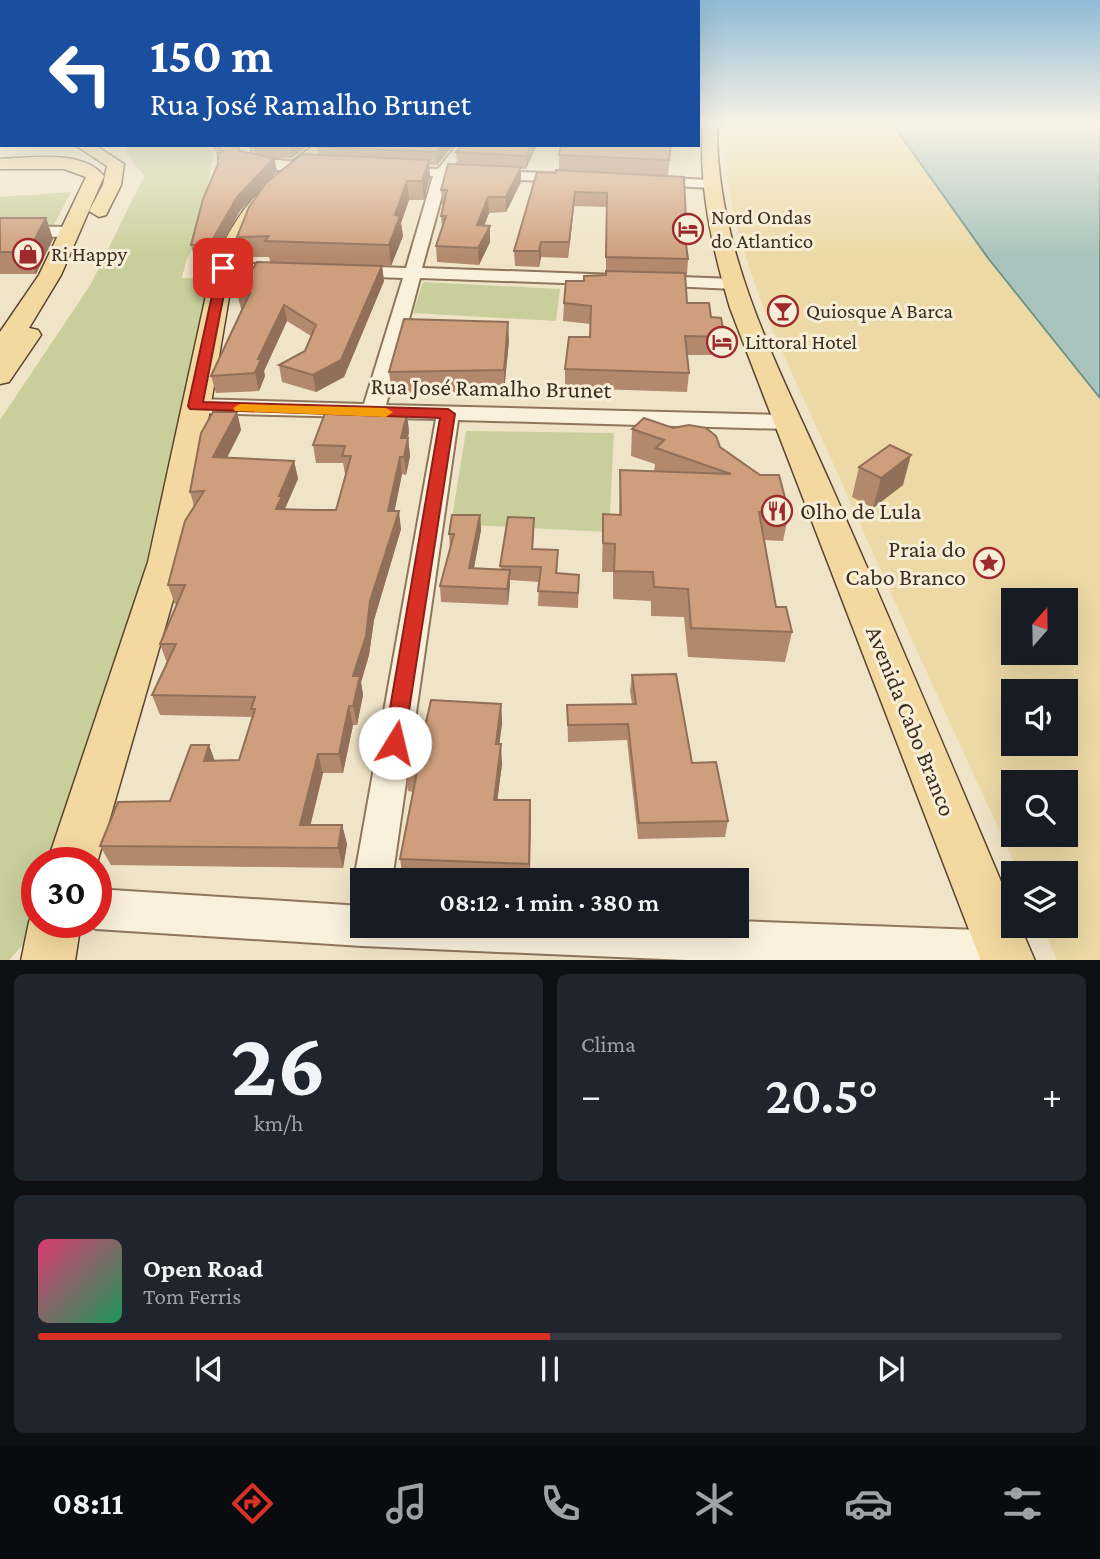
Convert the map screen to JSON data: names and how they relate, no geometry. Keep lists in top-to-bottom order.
{
  "streets": {
    "main road": ["Avenida Cabo Branco"],
    "street": ["Rua José Ramalho Brunet"]
  },
  "crossings": [
    ["Rua José Ramalho Brunet", "Avenida Cabo Branco"]
  ],
  "places": {
    "hotel": ["Nord Ondas do Atlantico", "Littoral Hotel"],
    "shop": ["Ri Happy"],
    "bar": ["Quiosque A Barca"],
    "restaurant": ["Olho de Lula"],
    "place": ["Praia do Cabo Branco"]
  },
  "north": "top",
  "page": {
    "turn": ["150 m", "Rua José Ramalho Brunet"],
    "limit": "30",
    "trip": "08:12 · 1 min · 380 m",
    "tile": [
      ["26", "km/h"],
      "Clima"
    ],
    "heat": ["−", "20.5°", "+"],
    "song": ["Open Road", "Tom Ferris"],
    "tabs": "08:11"
  }
}
